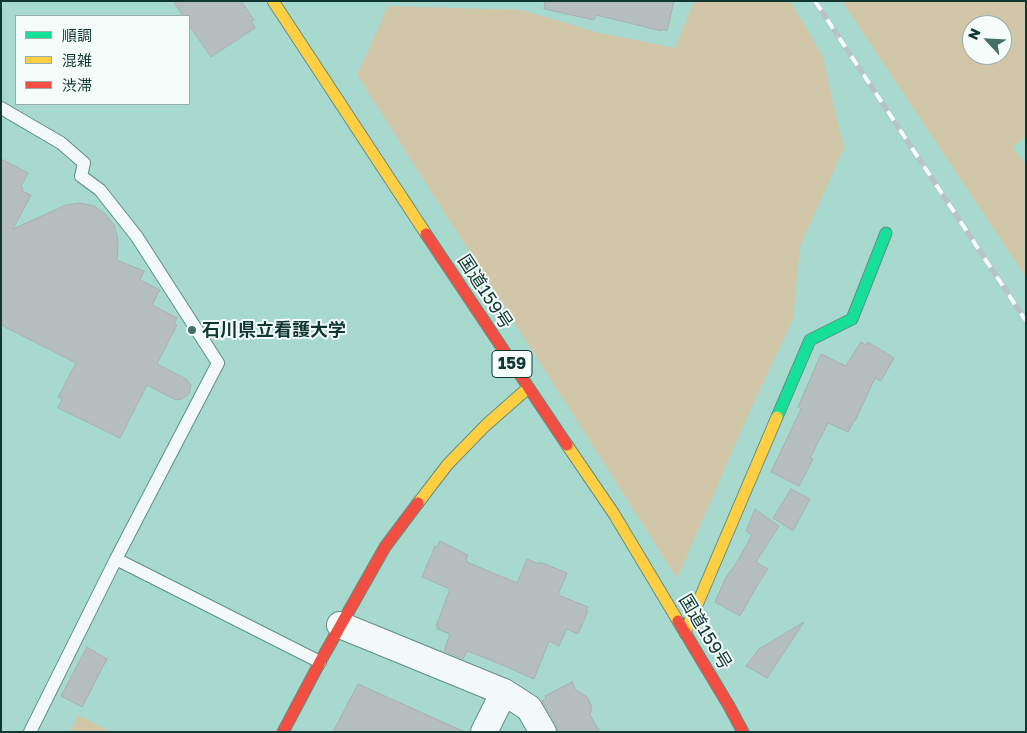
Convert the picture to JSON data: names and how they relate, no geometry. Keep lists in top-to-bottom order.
{
  "streets": {
    "main road": ["国道159号", "159"]
  },
  "places": ["石川県立看護大学"],
  "legend": ["順調", "混雑", "渋滞"],
  "north": "top left"
}
